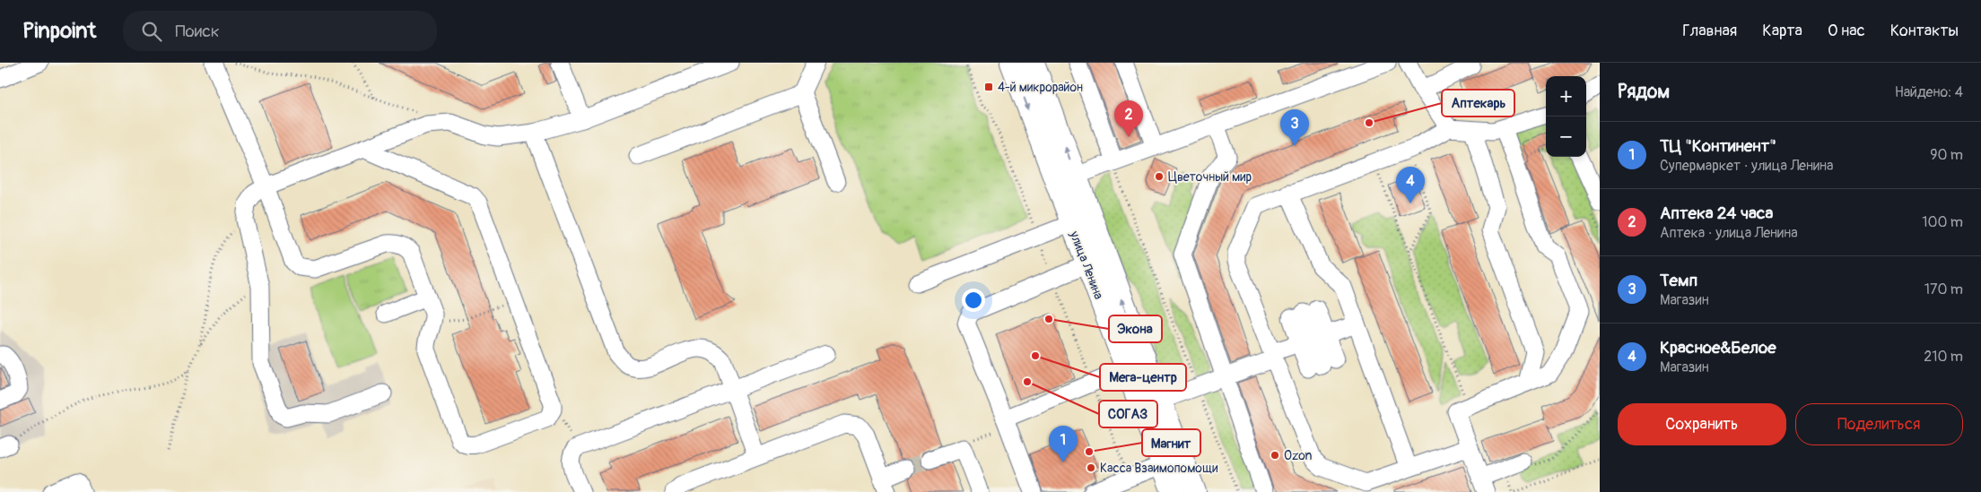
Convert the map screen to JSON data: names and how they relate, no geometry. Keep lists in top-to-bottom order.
{
  "streets": {
    "main road": ["улица Ленина"]
  },
  "places": {
    "transit": ["4-й микрорайон"],
    "other": [
      "Аптекарь",
      "Цветочный мир",
      "Экона",
      "Мега-центр",
      "СОГАЗ",
      "Магнит",
      "Ozon",
      "Касса Взаимопомощи"
    ]
  },
  "page": {
    "header": "Pinpoint",
    "search": "Поиск",
    "nav": [
      "Главная",
      "Карта",
      "О нас",
      "Контакты"
    ],
    "heading": ["Рядом", "Найдено: 4"],
    "map_buttons": ["+", "−"],
    "pins": [
      "2",
      "3",
      "4",
      "1"
    ],
    "list": [
      {
        "mark": "1",
        "name": "ТЦ \"Континент\"",
        "note": "Супермаркет · улица Ленина",
        "value": "90 m"
      },
      {
        "mark": "2",
        "name": "Аптека 24 часа",
        "note": "Аптека · улица Ленина",
        "value": "100 m"
      },
      {
        "mark": "3",
        "name": "Темп",
        "note": "Магазин",
        "value": "170 m"
      },
      {
        "mark": "4",
        "name": "Красное&Белое",
        "note": "Магазин",
        "value": "210 m"
      }
    ],
    "buttons": ["Сохранить", "Поделиться"]
  }
}
